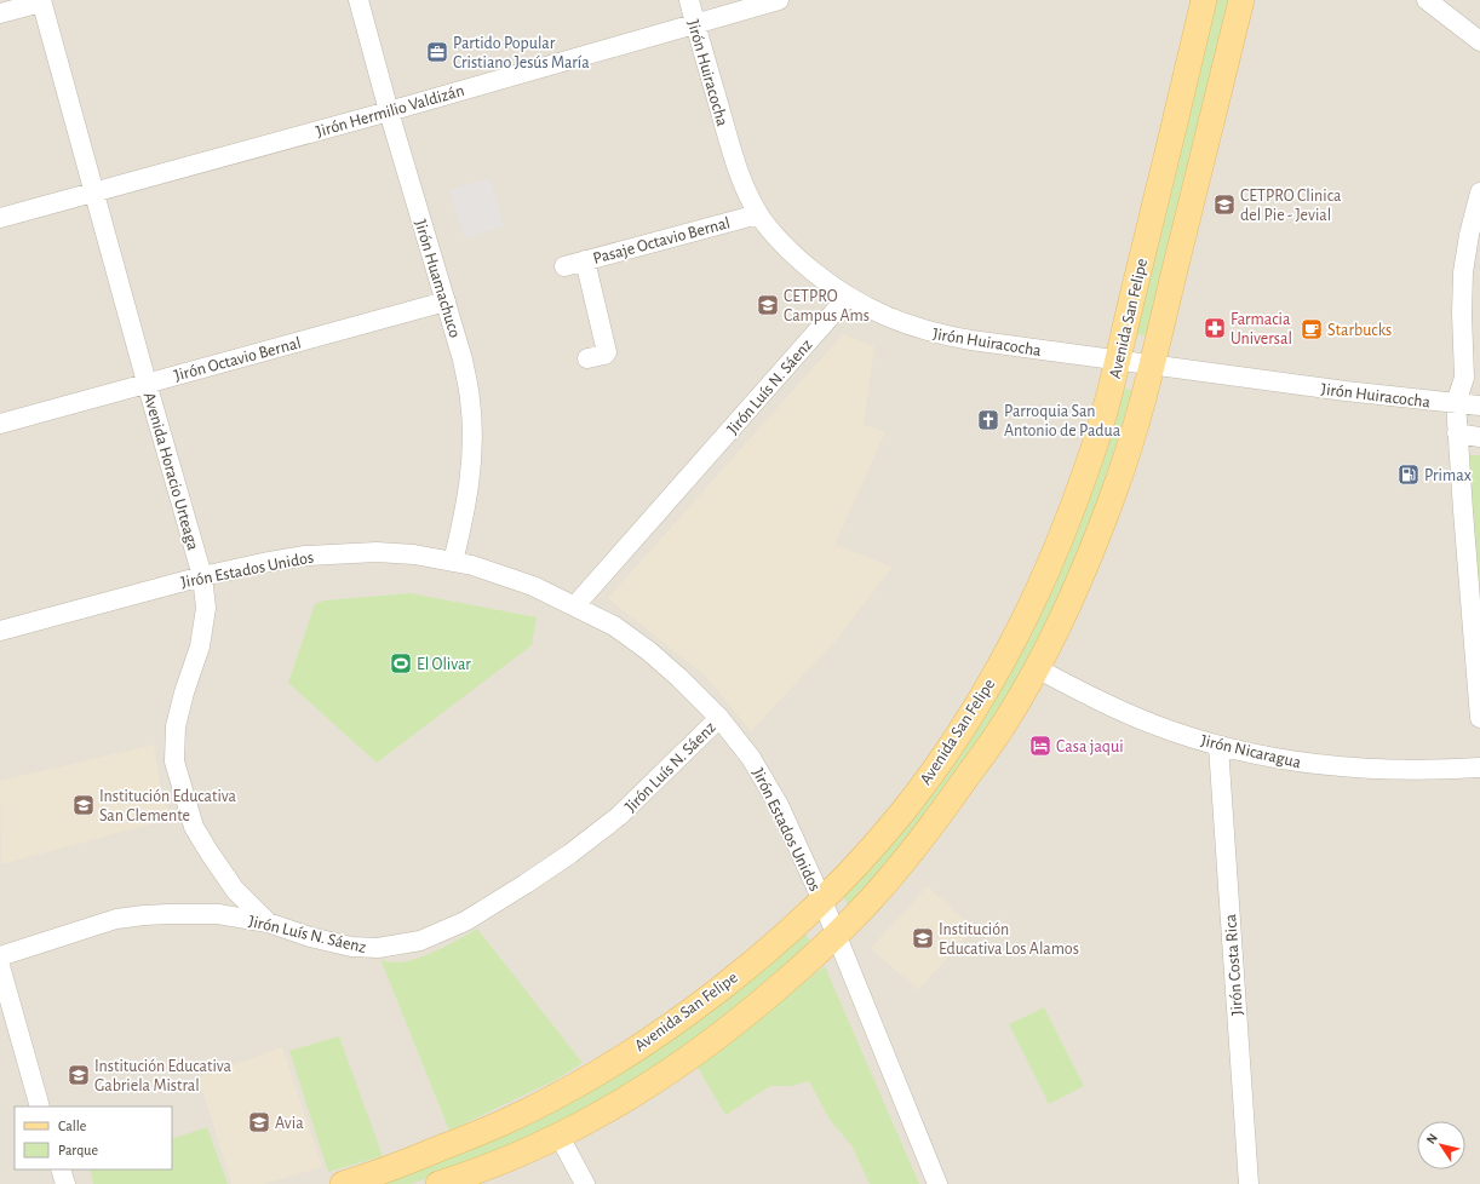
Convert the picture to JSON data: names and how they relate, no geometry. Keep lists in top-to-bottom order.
{
  "streets": {
    "main road": ["Avenida San Felipe"],
    "street": [
      "Jirón Huiracocha",
      "Jirón Hermilio Valdizán",
      "Pasaje Octavio Bernal",
      "Jirón Huamachuco",
      "Jirón Octavio Bernal",
      "Jirón Luís N. Sáenz",
      "Avenida Horacio Urteaga",
      "Jirón Estados Unidos",
      "Jirón Nicaragua",
      "Jirón Costa Rica"
    ]
  },
  "crossings": [
    ["Jirón Huiracocha", "Jirón Hermilio Valdizán"],
    ["Jirón Huiracocha", "Pasaje Octavio Bernal"],
    ["Jirón Huiracocha", "Avenida San Felipe"],
    ["Jirón Huiracocha", "Jirón Luís N. Sáenz"],
    ["Jirón Hermilio Valdizán", "Jirón Huamachuco"],
    ["Jirón Hermilio Valdizán", "Avenida Horacio Urteaga"],
    ["Jirón Huamachuco", "Jirón Octavio Bernal"],
    ["Jirón Huamachuco", "Jirón Estados Unidos"],
    ["Avenida San Felipe", "Jirón Estados Unidos"],
    ["Avenida San Felipe", "Jirón Nicaragua"],
    ["Jirón Octavio Bernal", "Avenida Horacio Urteaga"],
    ["Jirón Luís N. Sáenz", "Avenida Horacio Urteaga"],
    ["Jirón Luís N. Sáenz", "Jirón Estados Unidos"],
    ["Avenida Horacio Urteaga", "Jirón Estados Unidos"],
    ["Jirón Nicaragua", "Jirón Costa Rica"]
  ],
  "places": {
    "office": ["Partido Popular Cristiano Jesús María"],
    "school or university": [
      "CETPRO Clinica del Pie - Jevial",
      "CETPRO Campus Ams",
      "Institución Educativa San Clemente",
      "Institución Educativa Los Alamos",
      "Institución Educativa Gabriela Mistral",
      "Avia"
    ],
    "pharmacy": ["Farmacia Universal"],
    "cafe": ["Starbucks"],
    "church": ["Parroquia San Antonio de Padua"],
    "fuel station": ["Primax"],
    "sports": ["El Olivar"],
    "hotel": ["Casa jaqui"]
  },
  "legend": ["Calle", "Parque"],
  "north": "top left"
}
